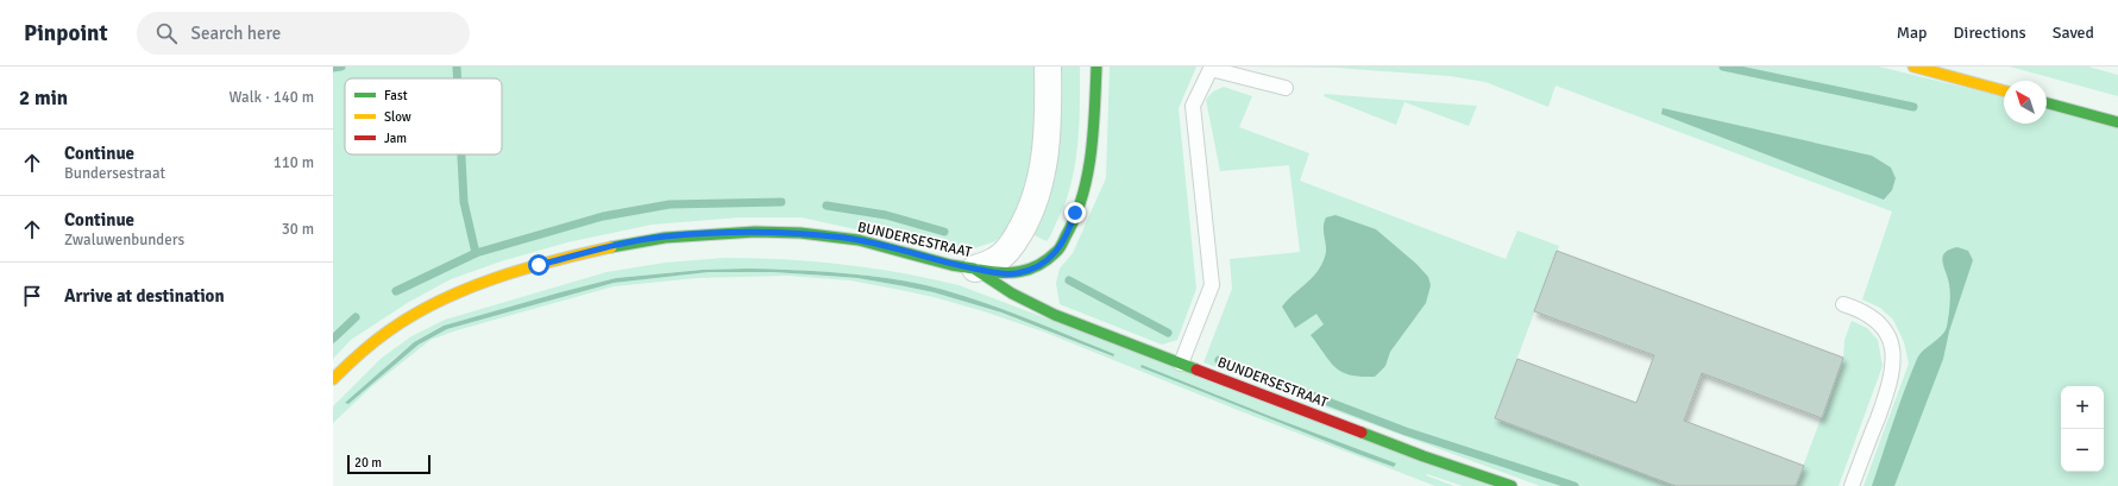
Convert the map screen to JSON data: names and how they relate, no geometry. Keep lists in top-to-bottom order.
{
  "streets": {
    "street": ["BUNDERSESTRAAT"]
  },
  "legend": ["Fast", "Slow", "Jam"],
  "scale_bar": "20 m",
  "north": "top left",
  "page": {
    "header": "Pinpoint",
    "search": "Search here",
    "nav": ["Map", "Directions", "Saved"],
    "heading": ["2 min", "Walk · 140 m"],
    "list": [
      ["Continue", "Bundersestraat", "110 m"],
      ["Continue", "Zwaluwenbunders", "30 m"],
      "Arrive at destination"
    ],
    "map_buttons": ["+", "−"],
    "scale": "20 m"
  }
}
